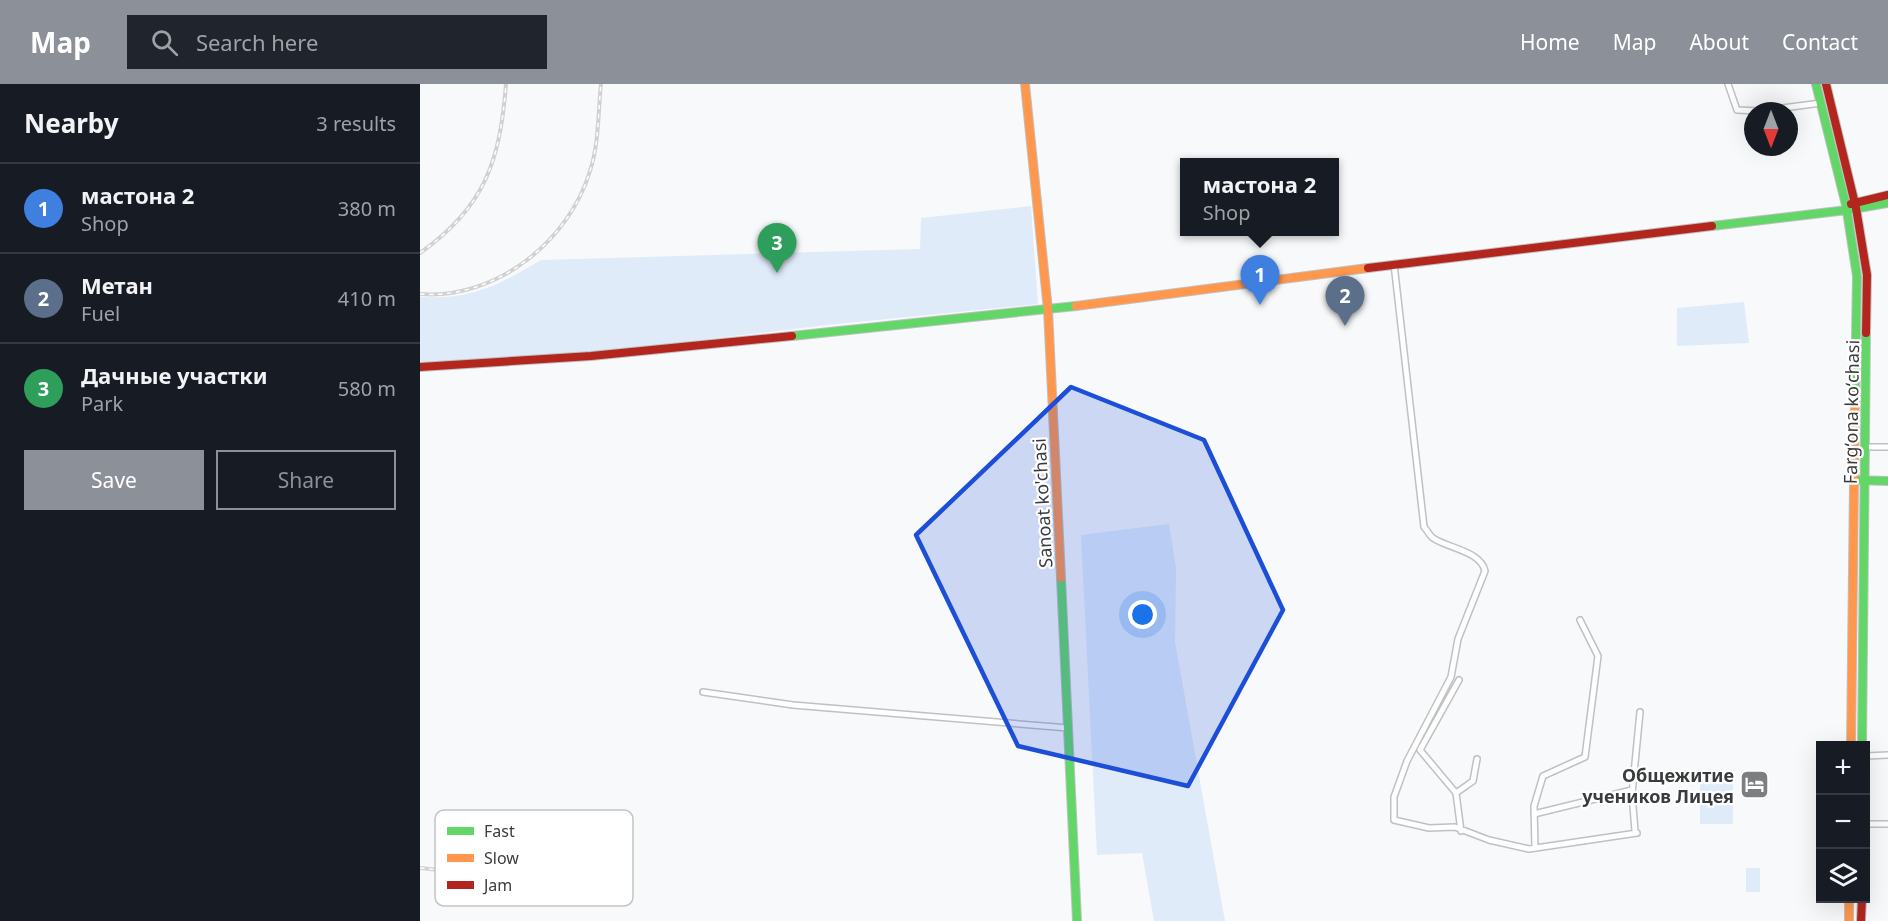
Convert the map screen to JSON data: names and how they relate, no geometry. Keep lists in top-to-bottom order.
{
  "streets": {
    "main road": ["Fargʻona koʻchasi", "Sanoat ko'chasi"]
  },
  "places": {
    "hotel": ["Общежитие учеников Лицея"]
  },
  "legend": ["Fast", "Slow", "Jam"],
  "north": "bottom",
  "page": {
    "header": "Map",
    "search": "Search here",
    "nav": [
      "Home",
      "Map",
      "About",
      "Contact"
    ],
    "heading": ["Nearby", "3 results"],
    "popup": ["мастона 2", "Shop"],
    "list": [
      {
        "mark": "1",
        "name": "мастона 2",
        "note": "Shop",
        "value": "380 m"
      },
      {
        "mark": "2",
        "name": "Метан",
        "note": "Fuel",
        "value": "410 m"
      },
      {
        "mark": "3",
        "name": "Дачные участки",
        "note": "Park",
        "value": "580 m"
      }
    ],
    "pins": ["3", "1", "2"],
    "buttons": ["Save", "Share"],
    "map_buttons": ["+", "−"]
  }
}
